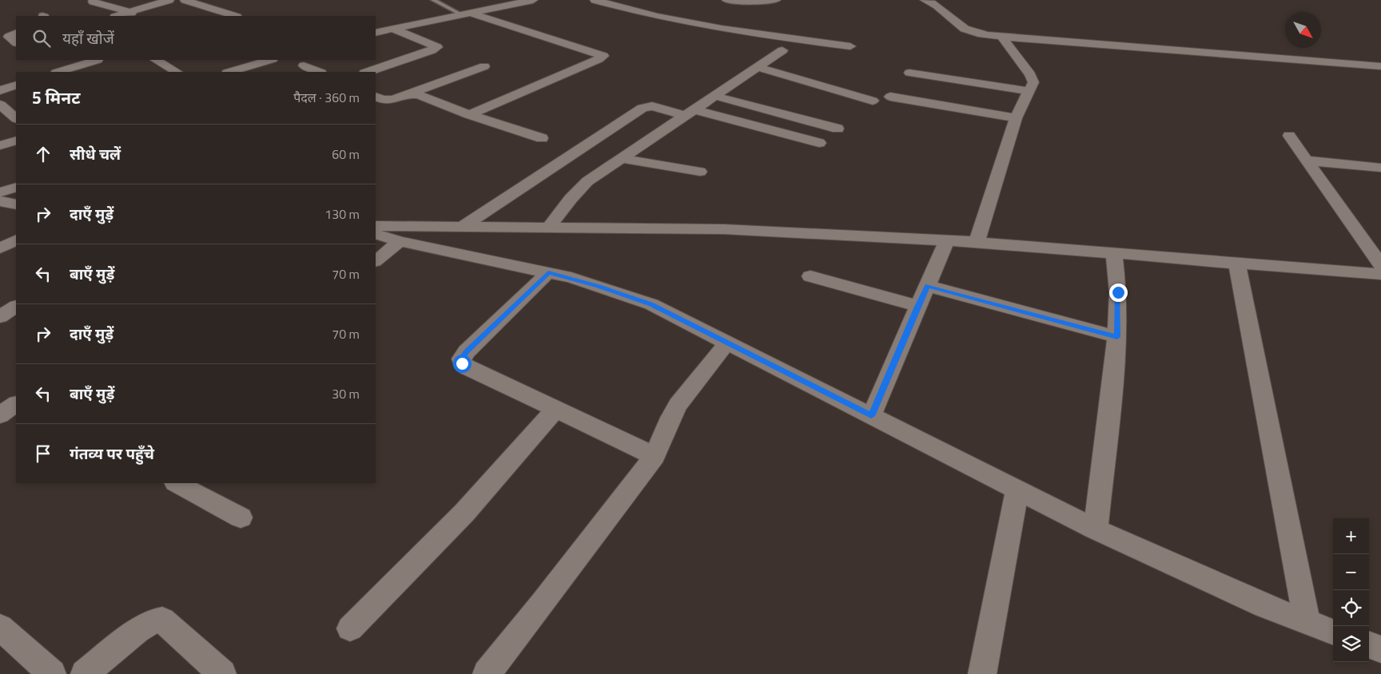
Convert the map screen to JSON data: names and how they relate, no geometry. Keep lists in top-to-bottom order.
{
  "north": "bottom right",
  "page": {
    "search": "यहाँ खोजें",
    "heading": ["5 मिनट", "पैदल · 360 m"],
    "list": [
      ["सीधे चलें", "60 m"],
      ["दाएँ मुड़ें", "130 m"],
      ["बाएँ मुड़ें", "70 m"],
      ["दाएँ मुड़ें", "70 m"],
      ["बाएँ मुड़ें", "30 m"],
      "गंतव्य पर पहुँचे"
    ],
    "map_buttons": ["+", "−"]
  }
}
